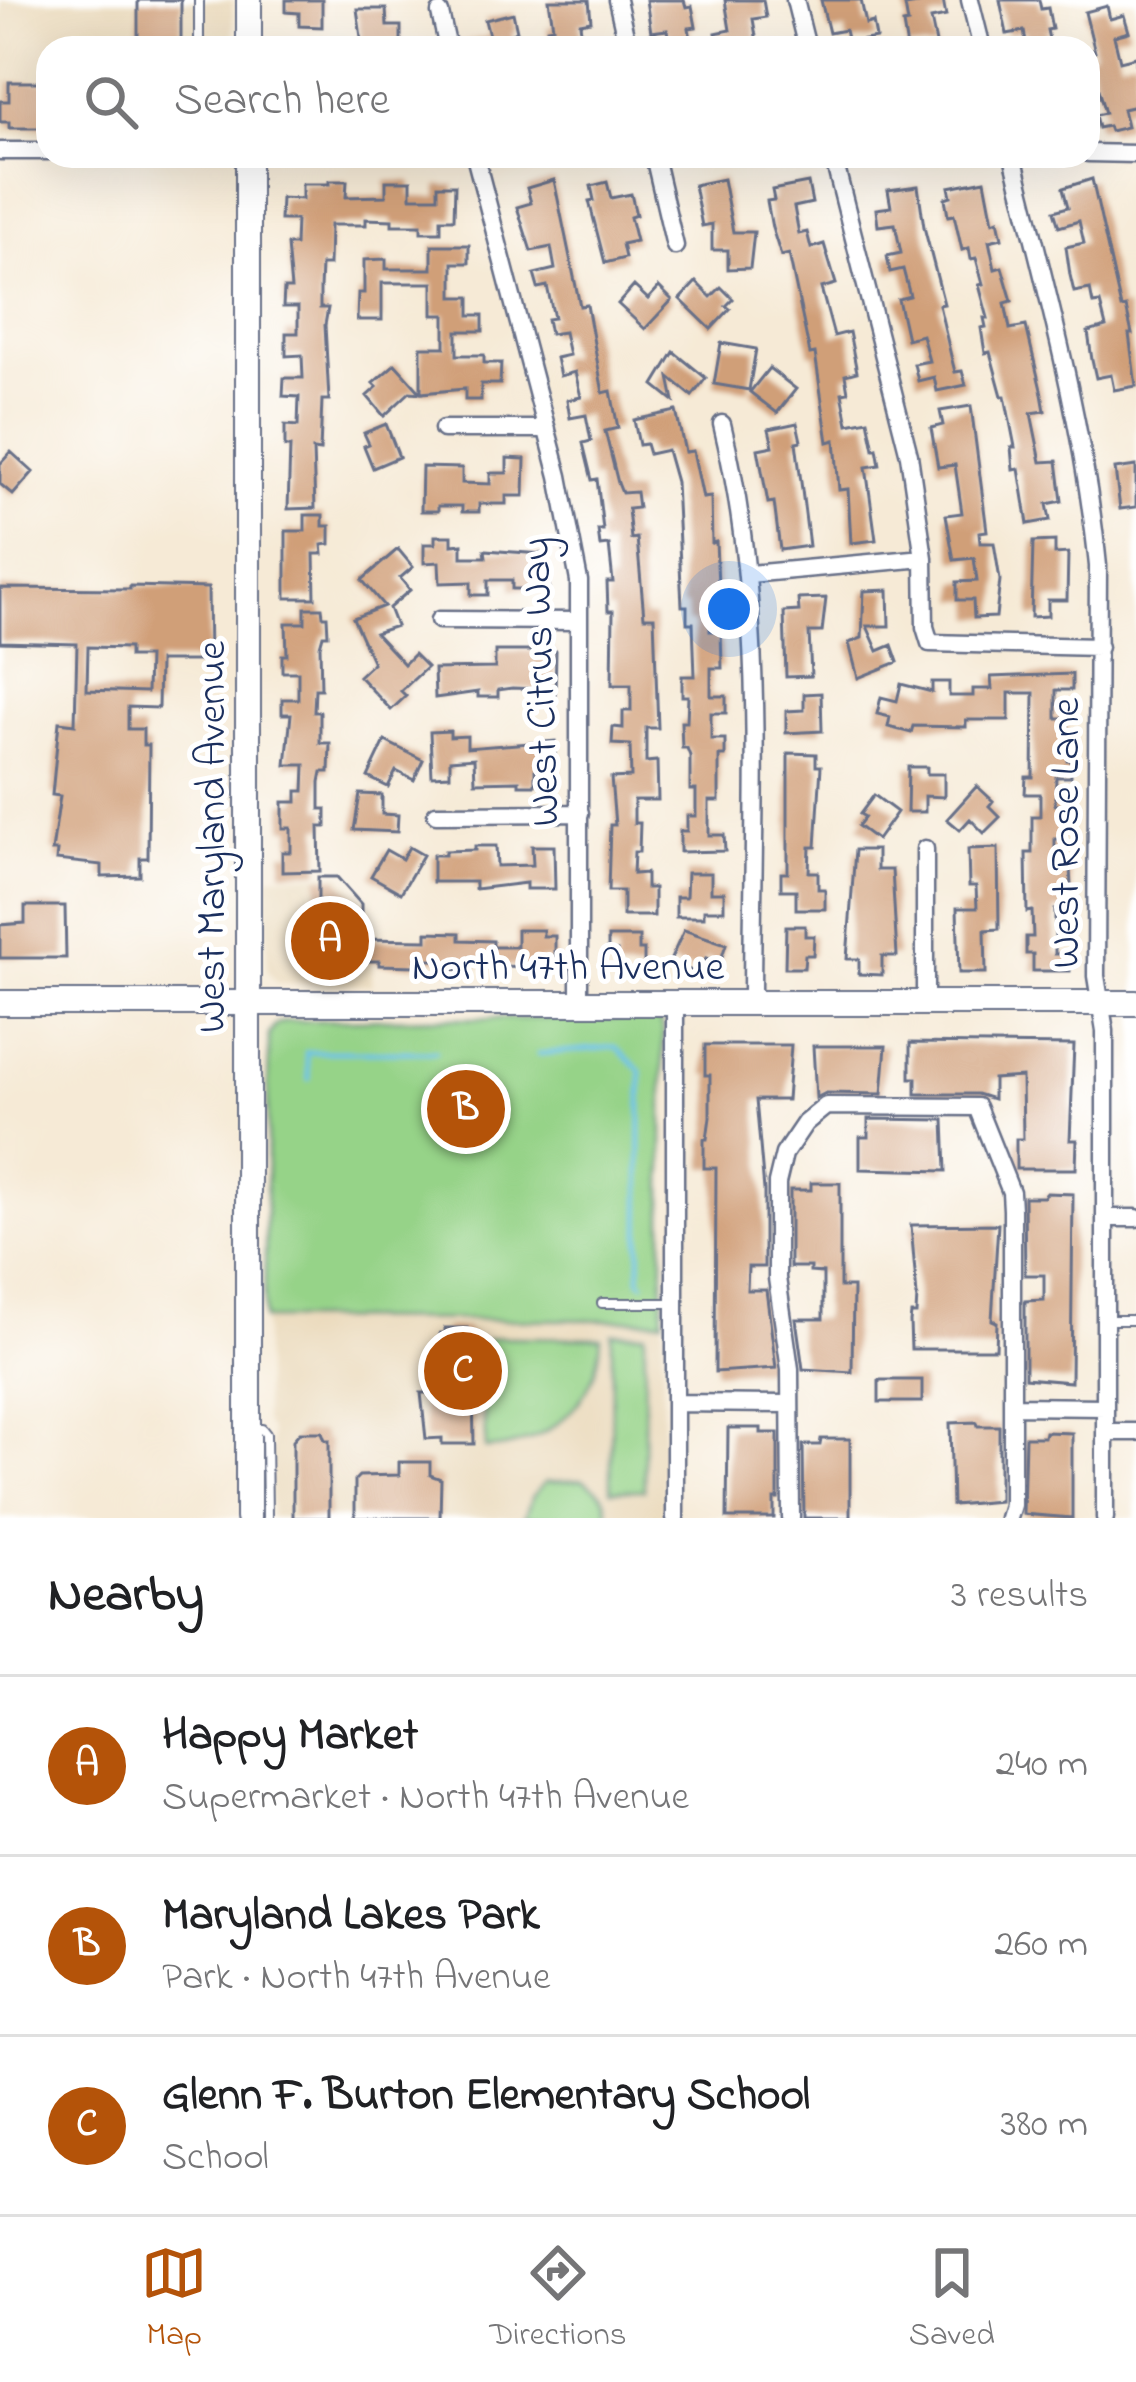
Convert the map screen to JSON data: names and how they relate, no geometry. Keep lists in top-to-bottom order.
{
  "streets": {
    "street": [
      "West Citrus Way",
      "West Rose Lane",
      "West Maryland Avenue",
      "North 47th Avenue"
    ]
  },
  "crossings": [
    ["West Citrus Way", "North 47th Avenue"],
    ["West Rose Lane", "North 47th Avenue"],
    ["West Maryland Avenue", "North 47th Avenue"]
  ],
  "page": {
    "search": "Search here",
    "pins": ["A", "B", "C"],
    "heading": ["Nearby", "3 results"],
    "list": [
      {
        "mark": "A",
        "name": "Happy Market",
        "note": "Supermarket · North 47th Avenue",
        "value": "240 m"
      },
      {
        "mark": "B",
        "name": "Maryland Lakes Park",
        "note": "Park · North 47th Avenue",
        "value": "260 m"
      },
      {
        "mark": "C",
        "name": "Glenn F. Burton Elementary School",
        "note": "School",
        "value": "380 m"
      }
    ],
    "nav": ["Map", "Directions", "Saved"]
  }
}
